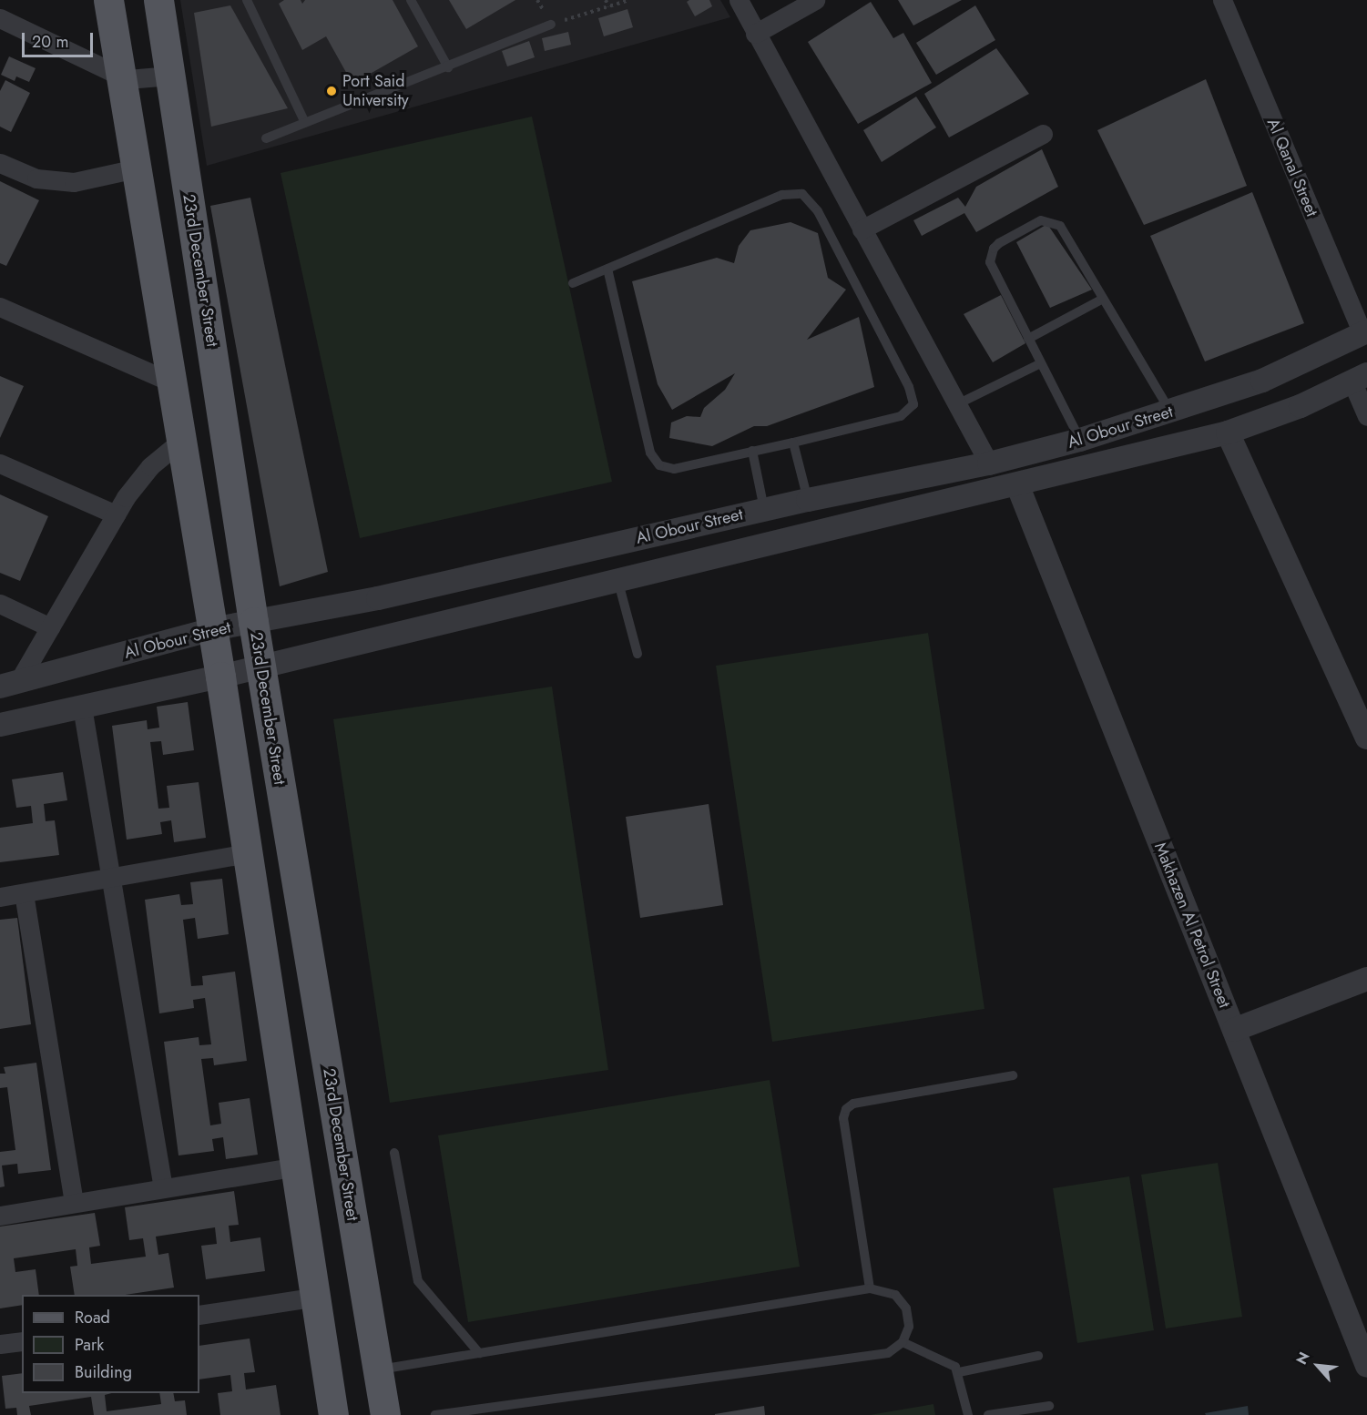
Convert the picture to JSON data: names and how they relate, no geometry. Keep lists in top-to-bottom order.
{
  "streets": {
    "main road": ["23rd December Street"],
    "street": ["Al Qanal Street", "Al Obour Street", "Makhazen Al Petrol Street"]
  },
  "crossings": [
    ["Al Qanal Street", "Al Obour Street"],
    ["23rd December Street", "Al Obour Street"],
    ["Al Obour Street", "Makhazen Al Petrol Street"]
  ],
  "places": ["Port Said University"],
  "legend": ["Road", "Park", "Building"],
  "scale_bar": "20 m",
  "north": "top left"
}
